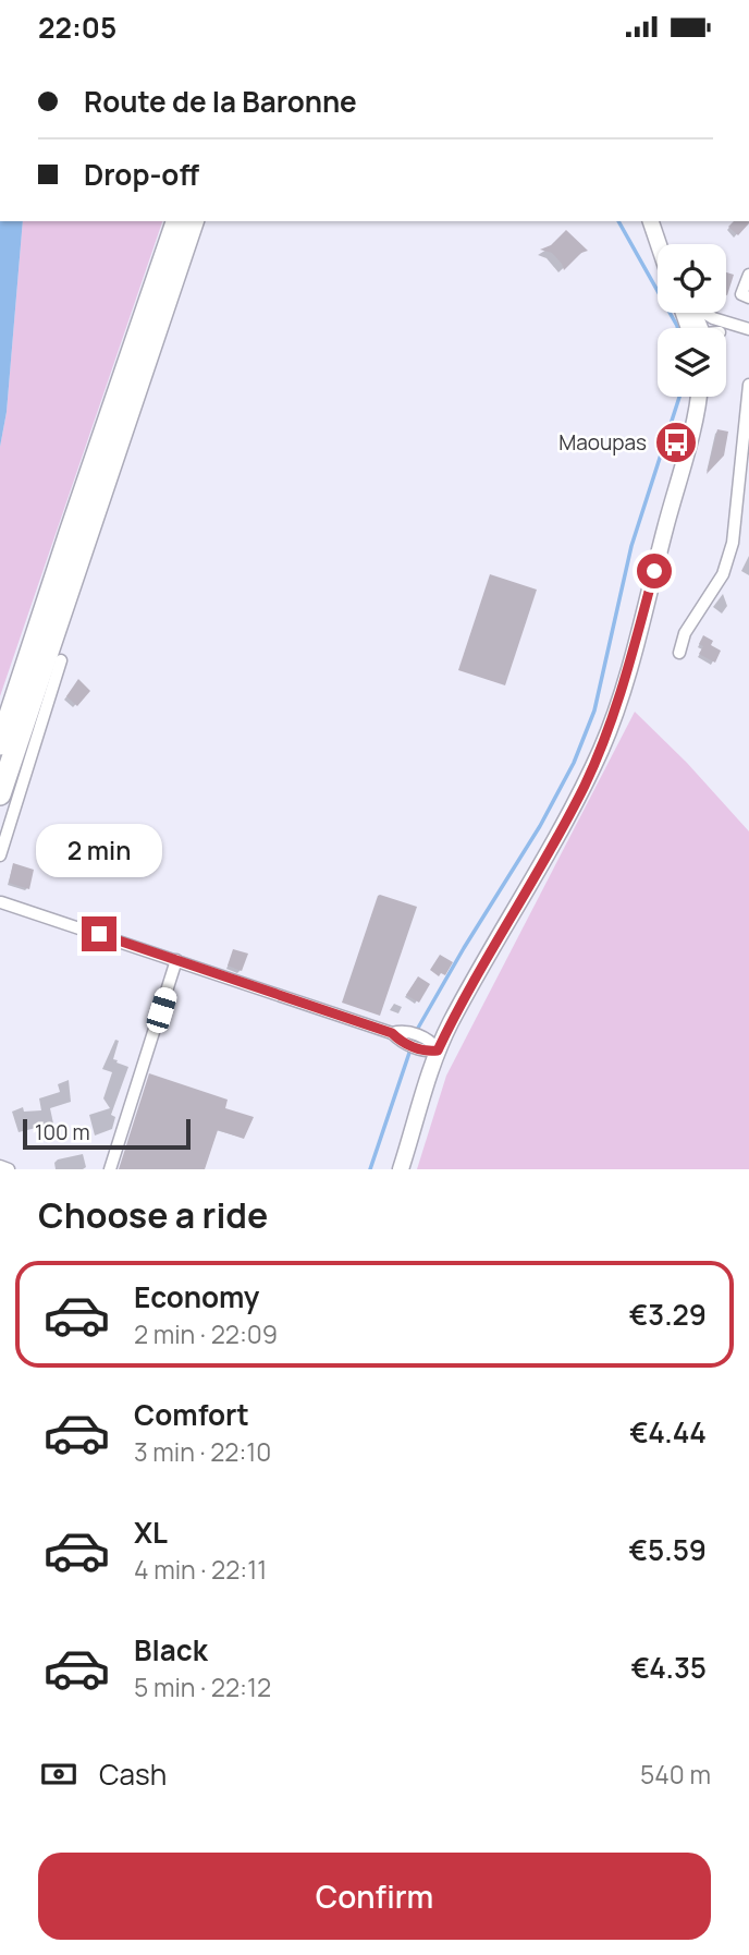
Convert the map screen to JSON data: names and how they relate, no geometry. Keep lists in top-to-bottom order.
{
  "places": {
    "bus stop": ["Maoupas"]
  },
  "scale_bar": "100 m",
  "page": {
    "status": "22:05",
    "banner": ["Route de la Baronne", "Drop-off"],
    "bubble": "2 min",
    "scale": "100 m",
    "heading": "Choose a ride",
    "list": [
      {
        "name": "Economy",
        "note": "2 min · 22:09",
        "value": "€3.29"
      },
      {
        "name": "Comfort",
        "note": "3 min · 22:10",
        "value": "€4.44"
      },
      {
        "name": "XL",
        "note": "4 min · 22:11",
        "value": "€5.59"
      },
      {
        "name": "Black",
        "note": "5 min · 22:12",
        "value": "€4.35"
      }
    ],
    "pay": ["Cash", "540 m"],
    "buttons": "Confirm"
  }
}
